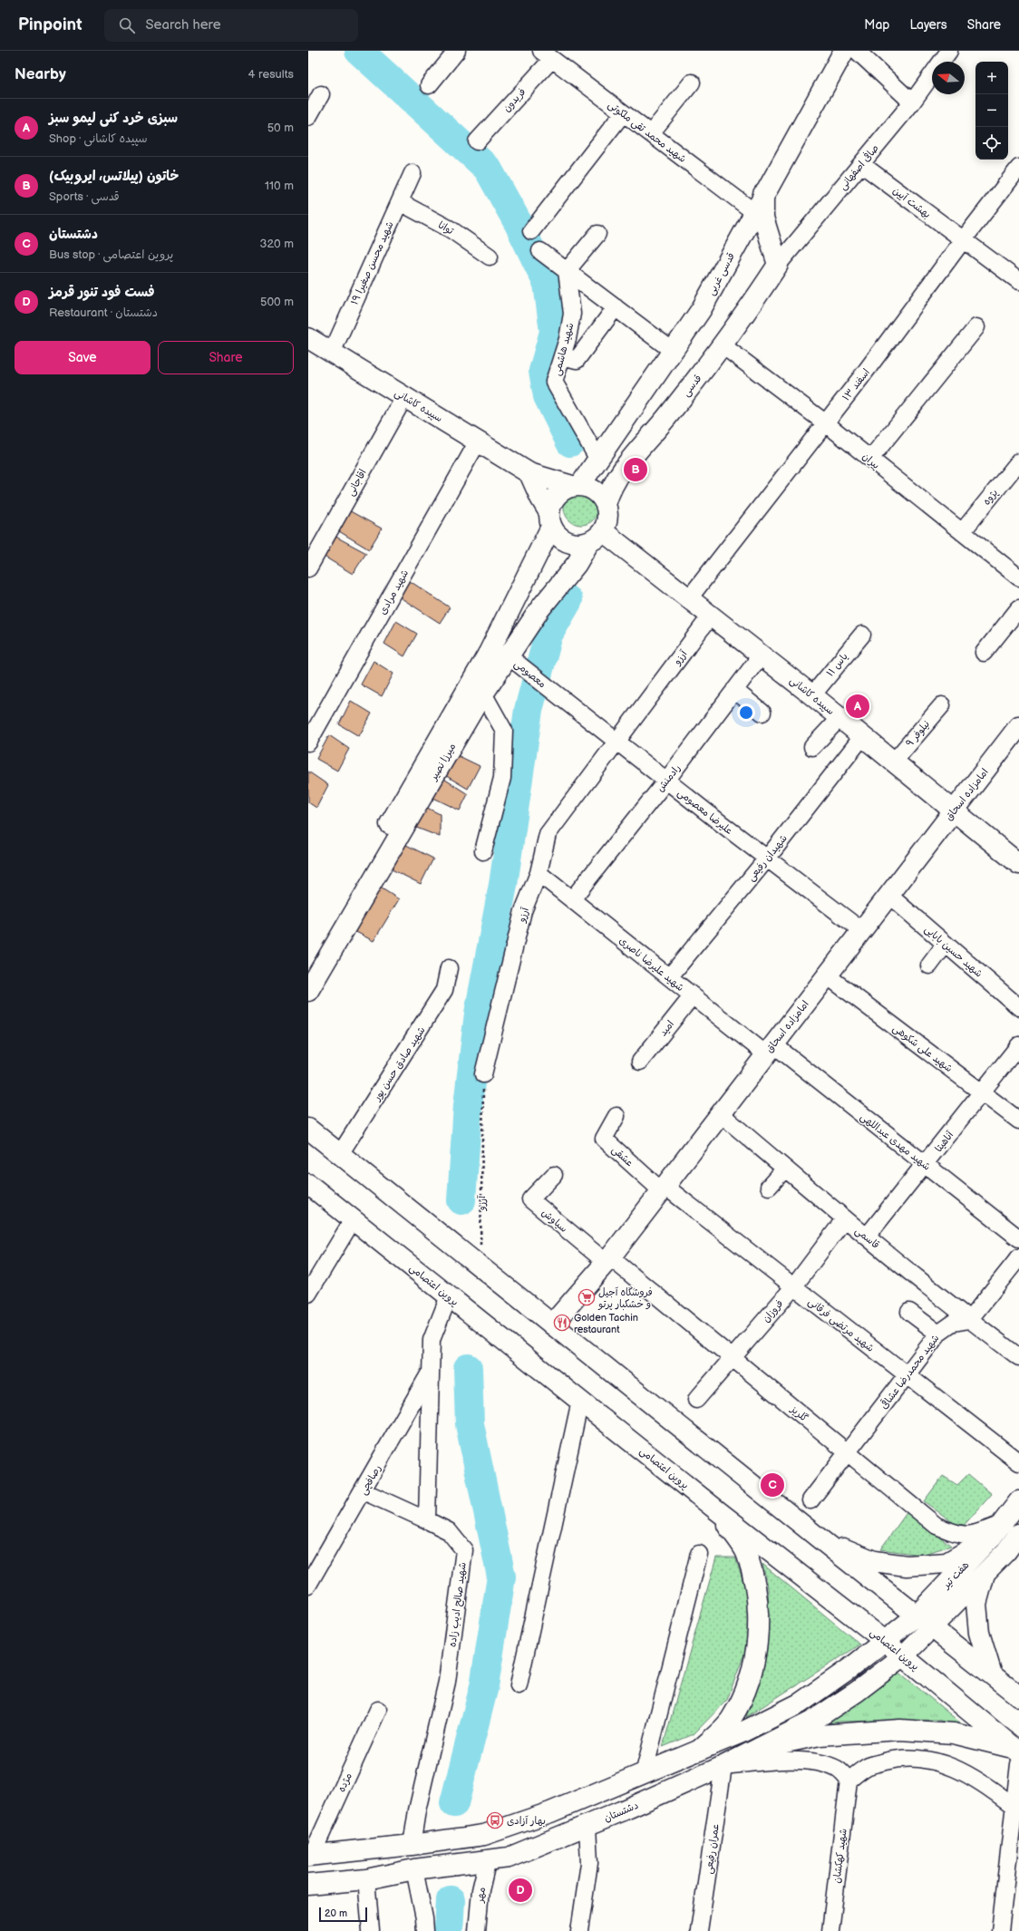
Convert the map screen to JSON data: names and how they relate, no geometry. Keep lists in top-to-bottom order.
{
  "streets": {
    "street": [
      "فریدون",
      "شهید محمد تقی ملکوتی",
      "صافی اصفهانی",
      "بهشت آیین",
      "توانا",
      "شهید محسن صغیرا ۱۹",
      "قدسی غربی",
      "شهید هاشمی",
      "اسفند ۱۳",
      "قدسی",
      "سپیده کاشانی",
      "پیران",
      "اقاجانی",
      "پژوه",
      "شهید مرادی",
      "آرزو",
      "یاس ۱۱",
      "معصومی",
      "نیلوفر ۹",
      "میرزا نصیر",
      "رادمنش",
      "امامزاده اسحاق",
      "علیرضا معصومی",
      "شهیدان رفیعی",
      "شهید حسین بابایی",
      "شهید علیرضا ناصری",
      "امید",
      "شهید علی شکوهی",
      "شهید صادق حسن پور",
      "شهید مهدی عبداللهی",
      "آناهیتا",
      "عشقی",
      "سیاوش",
      "قاسمی",
      "پروین اعتصامی",
      "فروزان",
      "شهید مرتضی فرقانی",
      "شهید محمدرضا عشاقی",
      "گلریز",
      "رصافچی",
      "هفت تیر",
      "شهید صالح ادیب زاده",
      "مژده",
      "دشتستان",
      "عمران رفیعی",
      "شهید کهکشان",
      "مهر"
    ]
  },
  "crossings": [
    ["فریدون", "شهید محمد تقی ملکوتی"],
    ["شهید محمد تقی ملکوتی", "قدسی غربی"],
    ["صافی اصفهانی", "بهشت آیین"],
    ["صافی اصفهانی", "قدسی"],
    ["بهشت آیین", "اسفند ۱۳"],
    ["توانا", "شهید محسن صغیرا ۱۹"],
    ["شهید محسن صغیرا ۱۹", "سپیده کاشانی"],
    ["قدسی غربی", "شهید هاشمی"],
    ["قدسی غربی", "قدسی"],
    ["قدسی غربی", "سپیده کاشانی"],
    ["قدسی غربی", "میرزا نصیر"],
    ["اسفند ۱۳", "سپیده کاشانی"],
    ["اسفند ۱۳", "پیران"],
    ["قدسی", "سپیده کاشانی"],
    ["قدسی", "پیران"],
    ["قدسی", "میرزا نصیر"],
    ["سپیده کاشانی", "اقاجانی"],
    ["سپیده کاشانی", "شهید مرادی"],
    ["سپیده کاشانی", "آرزو"],
    ["سپیده کاشانی", "یاس ۱۱"],
    ["سپیده کاشانی", "نیلوفر ۹"],
    ["سپیده کاشانی", "میرزا نصیر"],
    ["سپیده کاشانی", "رادمنش"],
    ["سپیده کاشانی", "امامزاده اسحاق"],
    ["سپیده کاشانی", "شهیدان رفیعی"],
    ["پیران", "پژوه"],
    ["آرزو", "علیرضا معصومی"],
    ["آرزو", "شهید علیرضا ناصری"],
    ["معصومی", "میرزا نصیر"],
    ["معصومی", "علیرضا معصومی"],
    ["رادمنش", "علیرضا معصومی"],
    ["رادمنش", "شهید علیرضا ناصری"],
    ["امامزاده اسحاق", "علیرضا معصومی"],
    ["امامزاده اسحاق", "شهید حسین بابایی"],
    ["امامزاده اسحاق", "شهید علیرضا ناصری"],
    ["امامزاده اسحاق", "شهید علی شکوهی"],
    ["امامزاده اسحاق", "شهید مهدی عبداللهی"],
    ["امامزاده اسحاق", "عشقی"],
    ["امامزاده اسحاق", "سیاوش"],
    ["امامزاده اسحاق", "قاسمی"],
    ["امامزاده اسحاق", "شهید مرتضی فرقانی"],
    ["امامزاده اسحاق", "گلریز"],
    ["علیرضا معصومی", "شهیدان رفیعی"],
    ["شهیدان رفیعی", "شهید علیرضا ناصری"],
    ["شهید علیرضا ناصری", "امید"],
    ["شهید علیرضا ناصری", "شهید مهدی عبداللهی"],
    ["شهید علی شکوهی", "آناهیتا"],
    ["شهید مهدی عبداللهی", "آناهیتا"],
    ["آناهیتا", "قاسمی"],
    ["عشقی", "شهید مرتضی فرقانی"],
    ["سیاوش", "گلریز"],
    ["قاسمی", "فروزان"],
    ["قاسمی", "شهید محمدرضا عشاقی"],
    ["پروین اعتصامی", "هفت تیر"],
    ["پروین اعتصامی", "دشتستان"],
    ["فروزان", "شهید مرتضی فرقانی"],
    ["فروزان", "گلریز"],
    ["شهید مرتضی فرقانی", "شهید محمدرضا عشاقی"],
    ["شهید محمدرضا عشاقی", "گلریز"],
    ["گلریز", "هفت تیر"],
    ["رصافچی", "شهید صالح ادیب زاده"],
    ["هفت تیر", "دشتستان"],
    ["دشتستان", "عمران رفیعی"],
    ["دشتستان", "مهر"]
  ],
  "places": {
    "supermarket": ["فروشگاه آجیل و خشکبار پرتو"],
    "restaurant": ["Golden Tachin restaurant"],
    "bus stop": ["بهار آزادی"]
  },
  "scale_bar": "20 m",
  "north": "left",
  "page": {
    "header": "Pinpoint",
    "search": "Search here",
    "nav": ["Map", "Layers", "Share"],
    "heading": ["Nearby", "4 results"],
    "map_buttons": ["+", "−"],
    "list": [
      {
        "mark": "A",
        "name": "سبزی خرد کنی لیمو سبز",
        "note": "Shop · سپیده کاشانی",
        "value": "50 m"
      },
      {
        "mark": "B",
        "name": "خاتون (پیلاتس، ایروبیک)",
        "note": "Sports · قدسی",
        "value": "110 m"
      },
      {
        "mark": "C",
        "name": "دشتستان",
        "note": "Bus stop · پروین اعتصامی",
        "value": "320 m"
      },
      {
        "mark": "D",
        "name": "فست فود تنور قرمز",
        "note": "Restaurant · دشتستان",
        "value": "500 m"
      }
    ],
    "buttons": ["Save", "Share"],
    "pins": [
      "B",
      "A",
      "C",
      "D"
    ],
    "scale": "20 m"
  }
}
